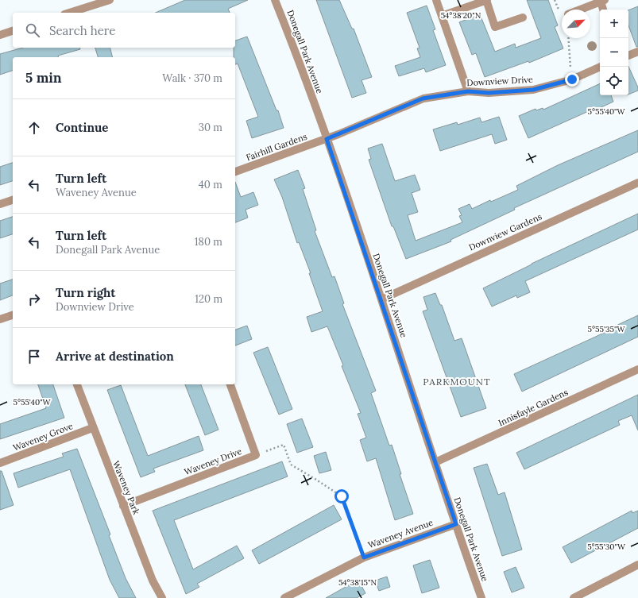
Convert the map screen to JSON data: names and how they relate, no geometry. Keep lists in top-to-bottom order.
{
  "streets": {
    "street": [
      "Donegall Park Avenue",
      "Downview Drive",
      "Fairhill Gardens",
      "Downview Gardens",
      "Innisfayle Gardens",
      "Waveney Grove",
      "Waveney Drive",
      "Waveney Park",
      "Waveney Avenue"
    ]
  },
  "crossings": [
    ["Donegall Park Avenue", "Downview Drive"],
    ["Donegall Park Avenue", "Fairhill Gardens"],
    ["Donegall Park Avenue", "Downview Gardens"],
    ["Donegall Park Avenue", "Innisfayle Gardens"],
    ["Donegall Park Avenue", "Waveney Avenue"],
    ["Downview Drive", "Fairhill Gardens"],
    ["Waveney Grove", "Waveney Park"],
    ["Waveney Drive", "Waveney Park"]
  ],
  "districts": ["PARKMOUNT"],
  "north": "top right",
  "page": {
    "map_buttons": ["+", "−"],
    "search": "Search here",
    "heading": ["5 min", "Walk · 370 m"],
    "list": [
      ["Continue", "30 m"],
      ["Turn left", "Waveney Avenue", "40 m"],
      ["Turn left", "Donegall Park Avenue", "180 m"],
      ["Turn right", "Downview Drive", "120 m"],
      "Arrive at destination"
    ]
  },
  "coordinates": [
    "54°38'20\"N",
    "5°55'40\"W",
    "5°55'35\"W",
    "5°55'30\"W",
    "54°38'15\"N"
  ]
}
